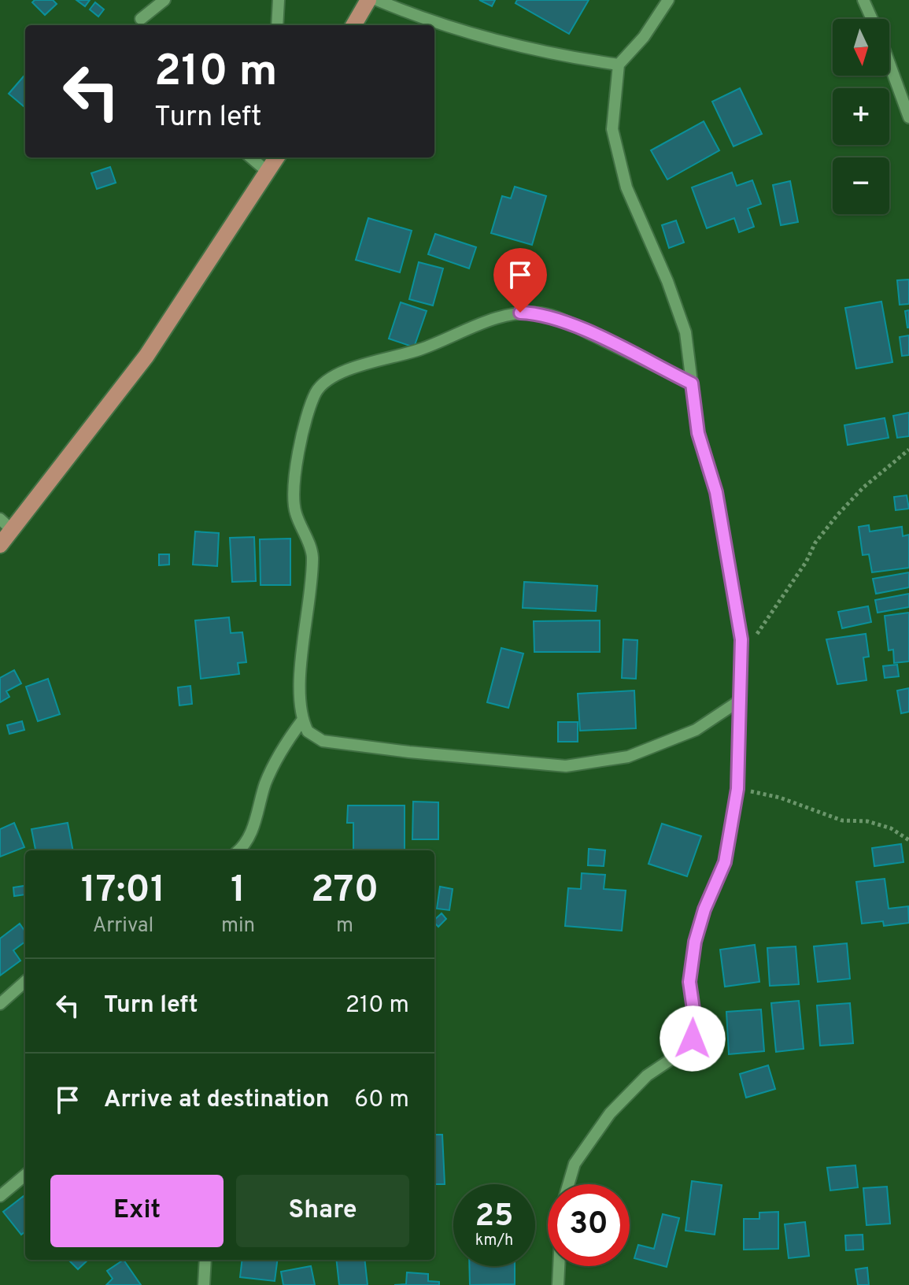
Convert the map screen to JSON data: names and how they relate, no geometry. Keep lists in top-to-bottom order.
{
  "north": "bottom",
  "page": {
    "map_buttons": ["+", "−"],
    "turn": ["210 m", "Turn left"],
    "eta": [
      "17:01",
      "Arrival",
      "1",
      "min",
      "270",
      "m"
    ],
    "list": [
      {
        "name": "Turn left",
        "value": "210 m"
      },
      {
        "name": "Arrive at destination",
        "value": "60 m"
      }
    ],
    "buttons": ["Exit", "Share"],
    "speed": "25 km/h",
    "limit": "30"
  }
}
